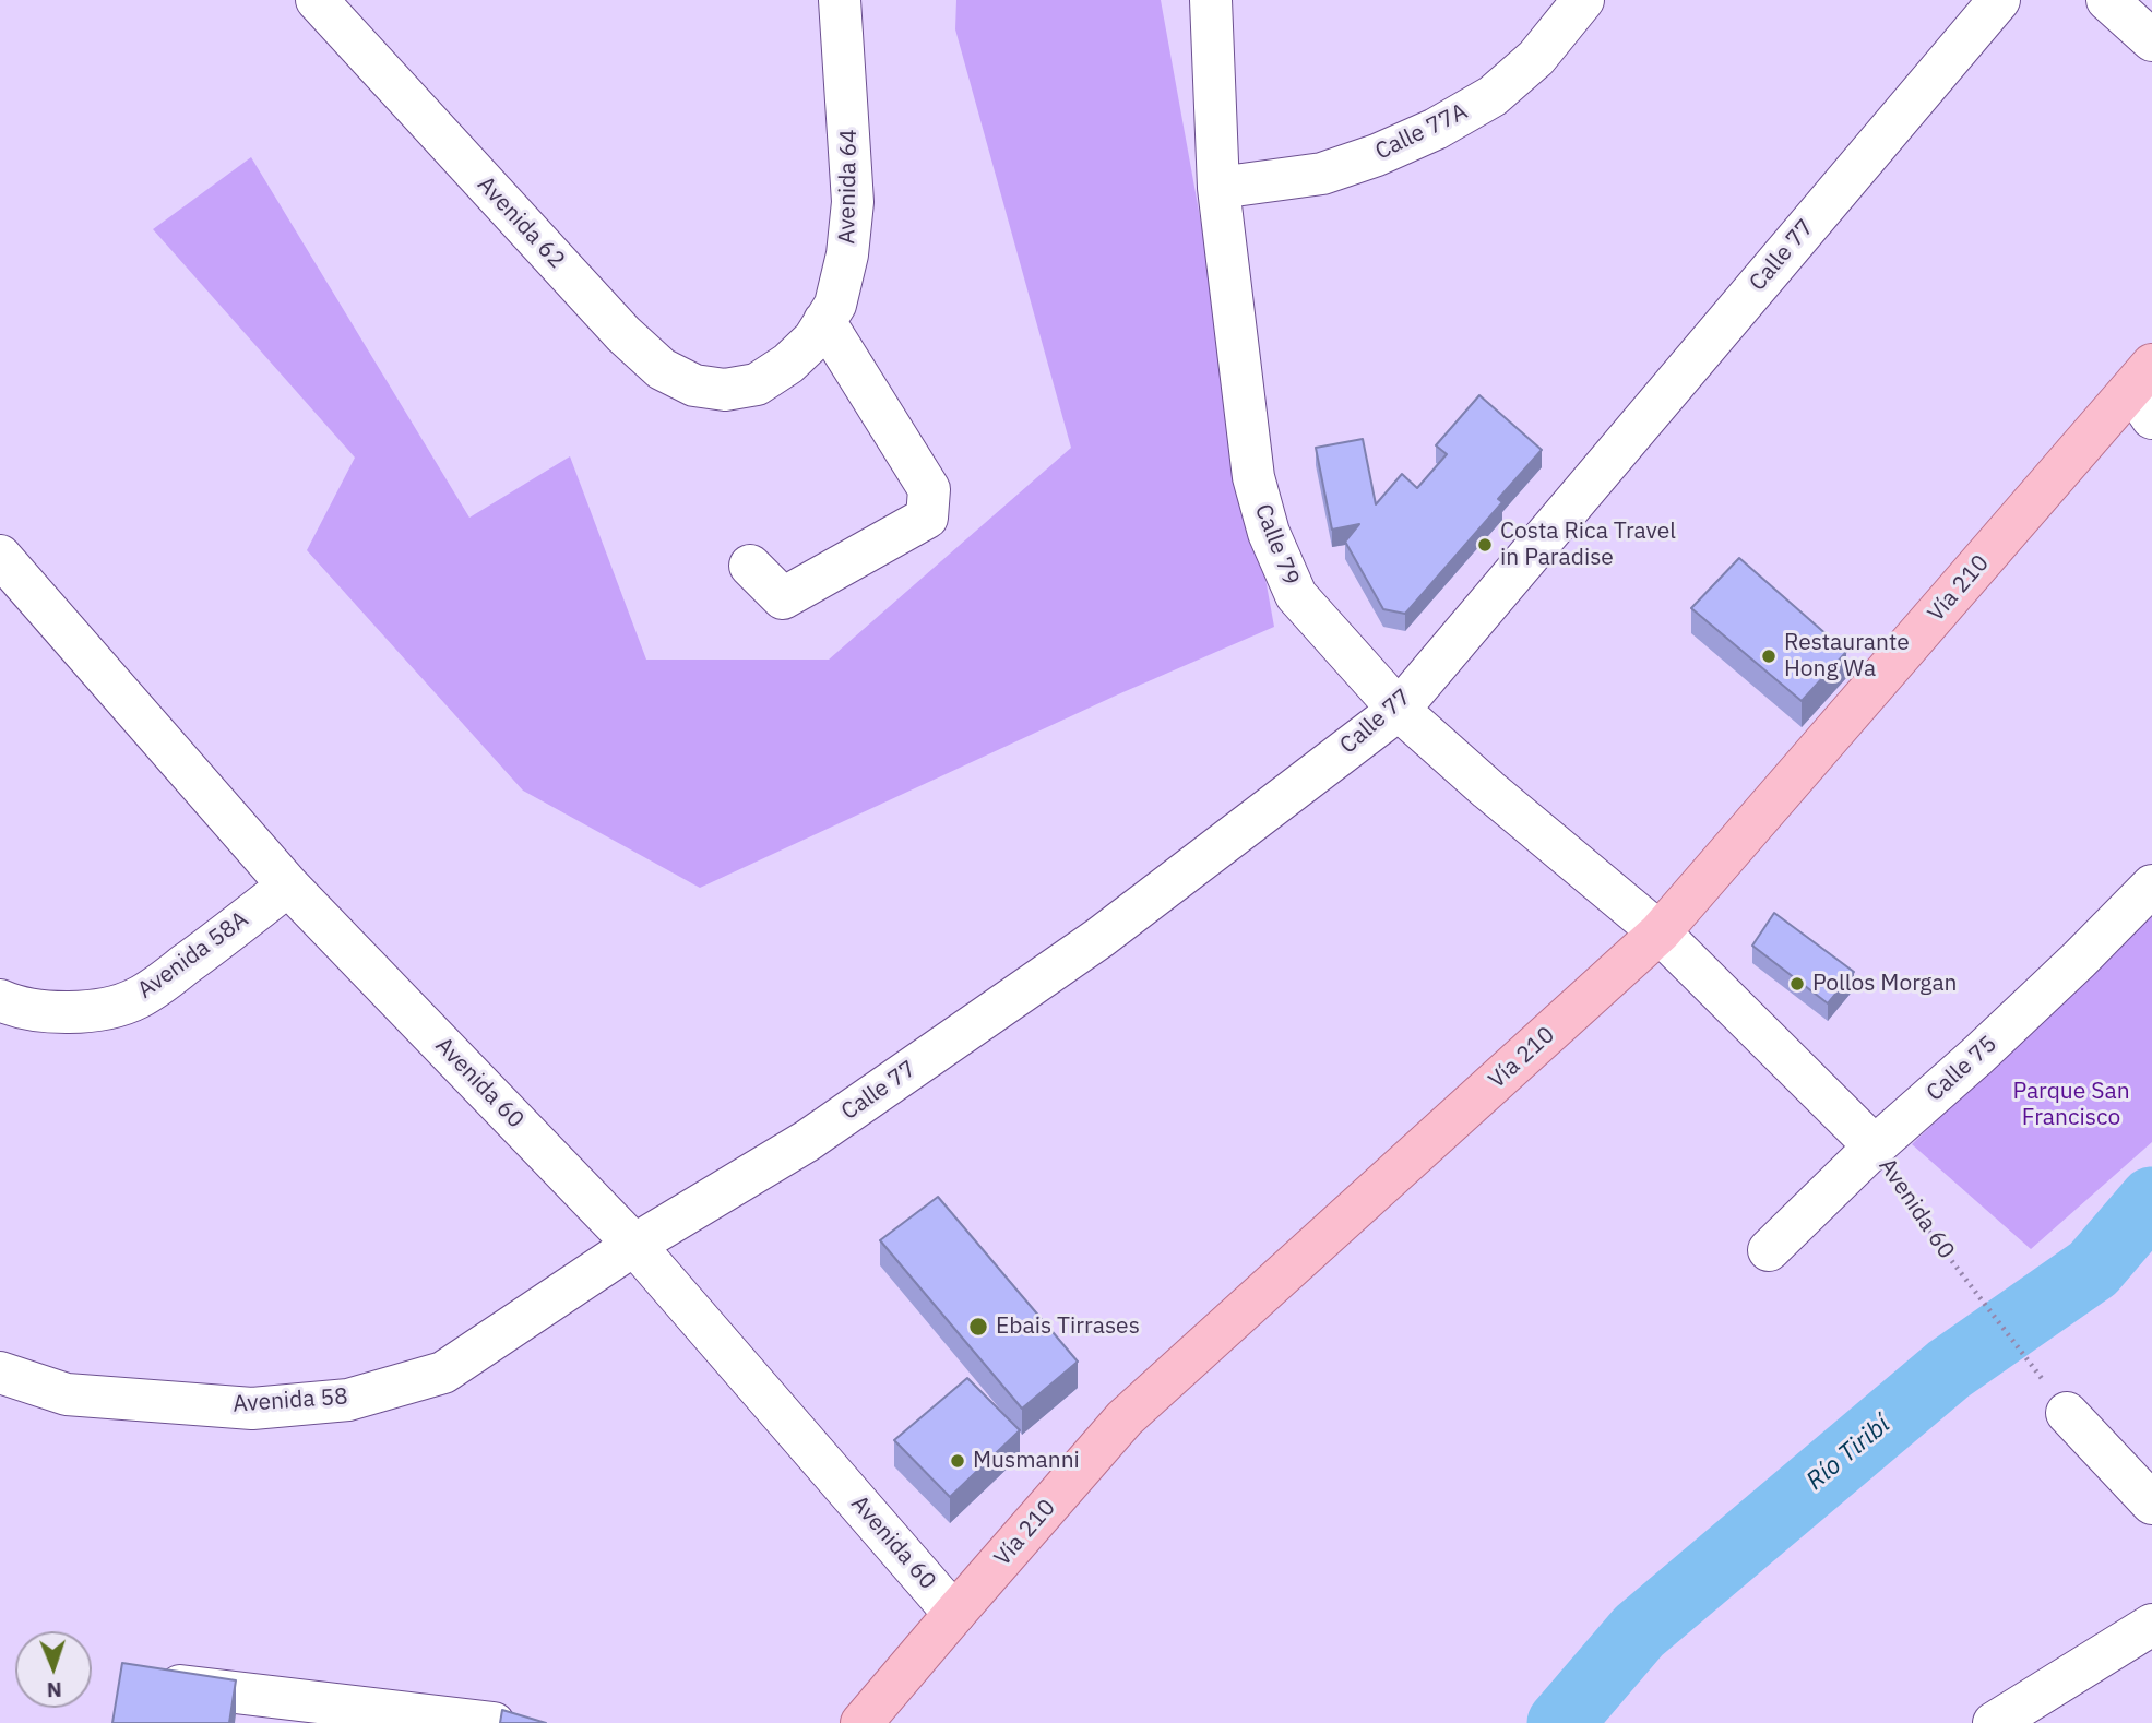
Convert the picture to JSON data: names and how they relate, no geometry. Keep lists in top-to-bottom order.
{
  "streets": {
    "main road": ["Vía 210"],
    "street": [
      "Calle 77A",
      "Avenida 64",
      "Avenida 62",
      "Calle 77",
      "Calle 79",
      "Avenida 58A",
      "Calle 75",
      "Avenida 60",
      "Avenida 58"
    ]
  },
  "crossings": [
    ["Calle 77A", "Calle 79"],
    ["Avenida 64", "Avenida 62"],
    ["Calle 77", "Calle 79"],
    ["Calle 77", "Avenida 60"],
    ["Calle 77", "Avenida 58"],
    ["Calle 79", "Vía 210"],
    ["Calle 79", "Avenida 60"],
    ["Vía 210", "Avenida 60"],
    ["Avenida 58A", "Avenida 60"],
    ["Calle 75", "Avenida 60"],
    ["Avenida 60", "Avenida 58"]
  ],
  "water": ["Río Tiribí"],
  "parks": ["Parque San Francisco"],
  "places": [
    "Costa Rica Travel in Paradise",
    "Restaurante Hong Wa",
    "Pollos Morgan",
    "Ebais Tirrases",
    "Musmanni"
  ],
  "north": "bottom"
}
